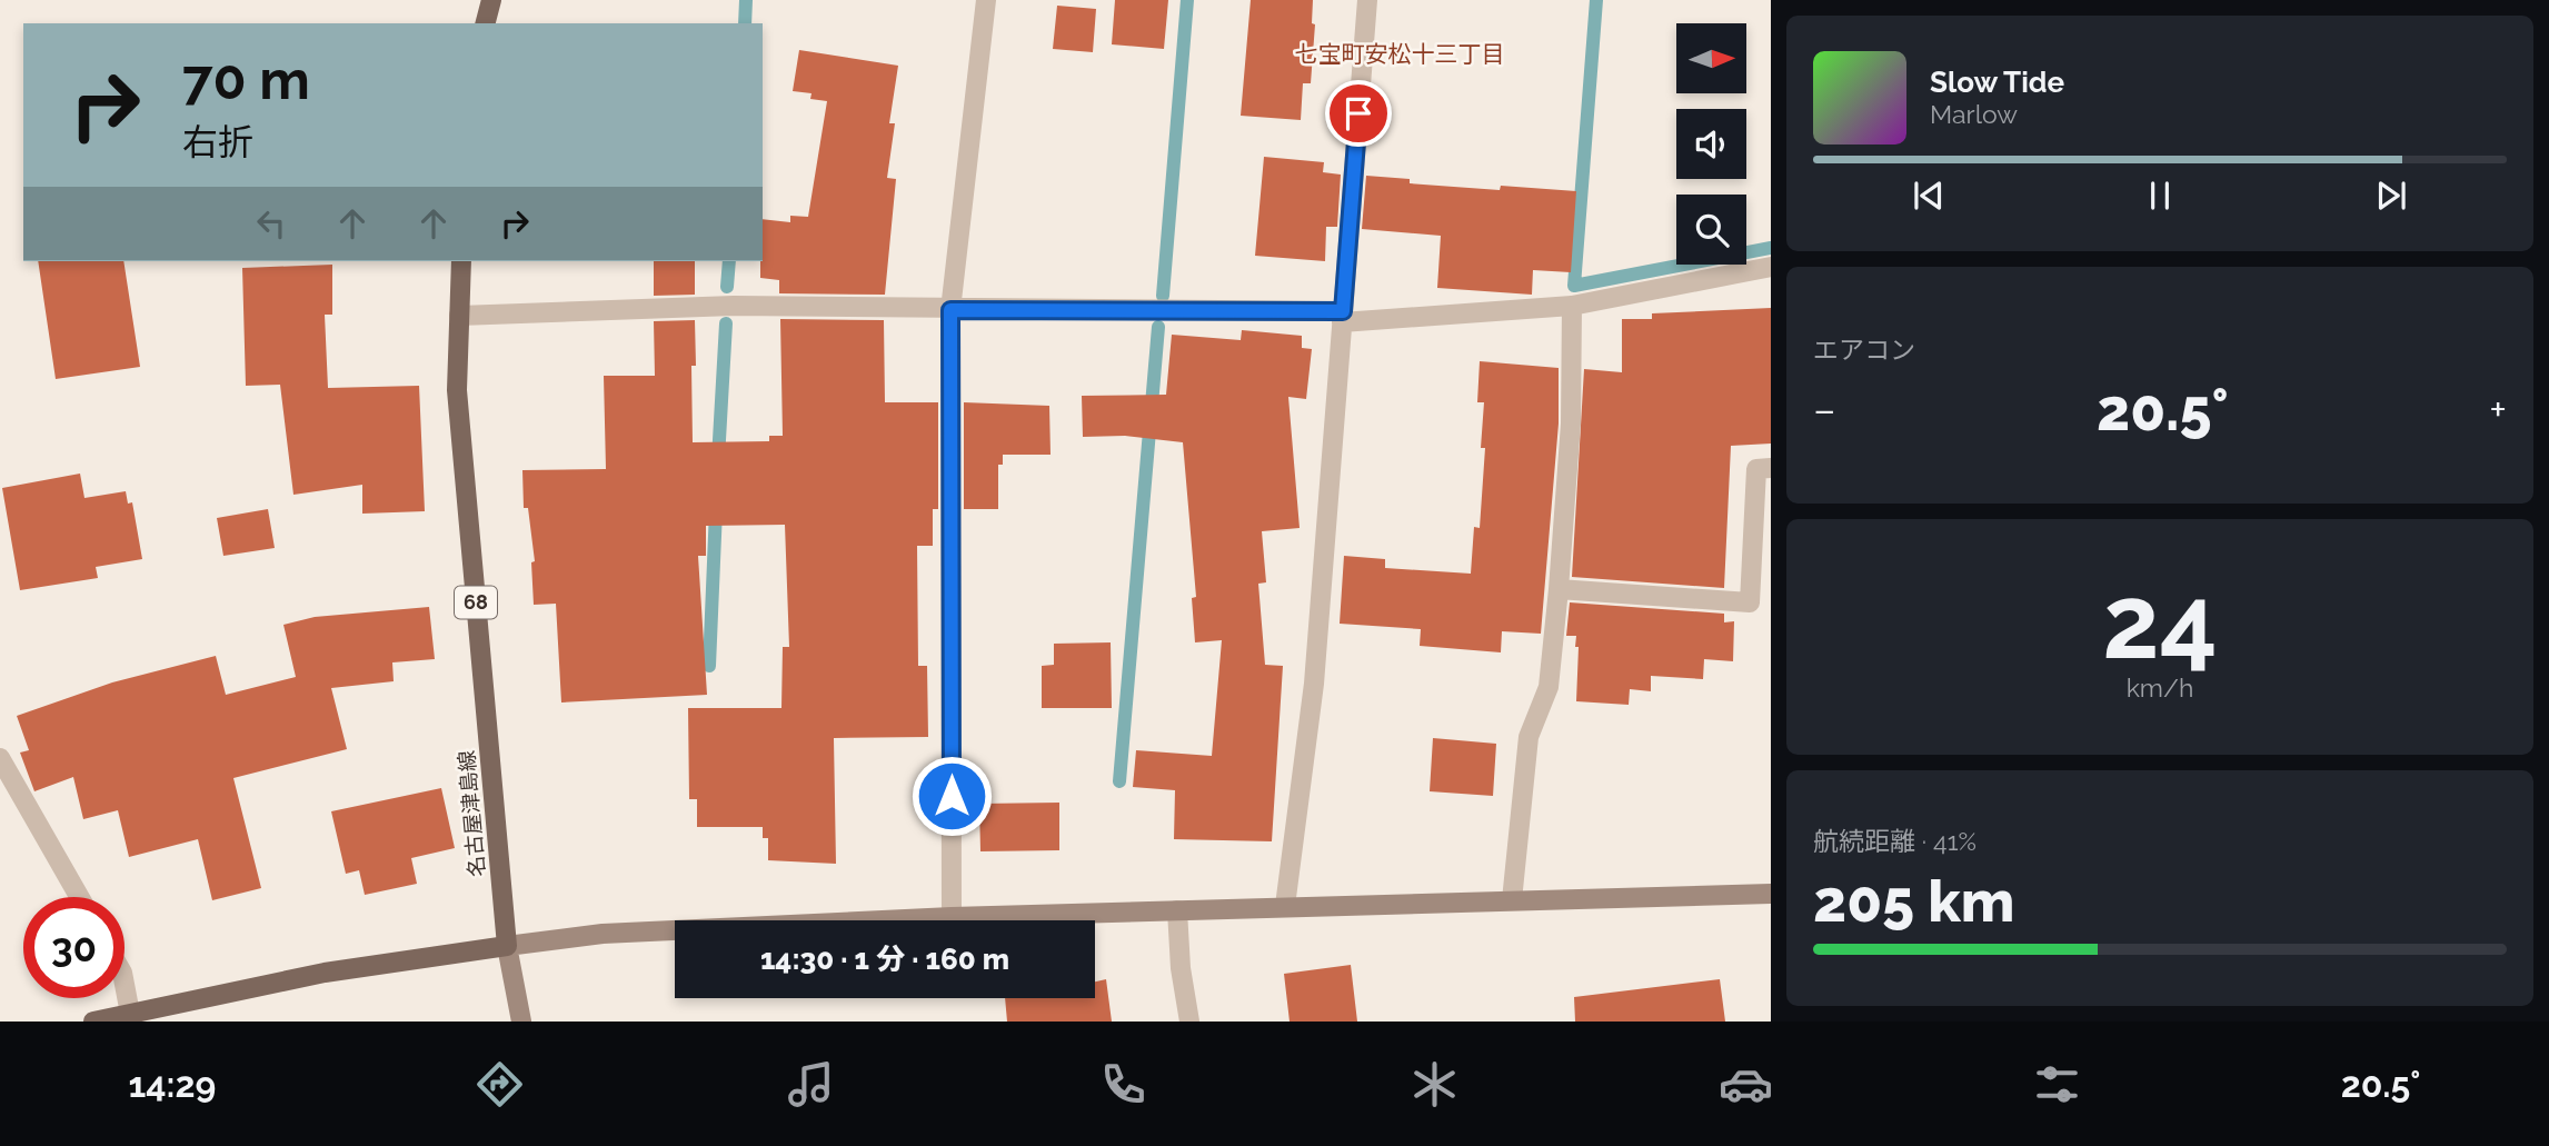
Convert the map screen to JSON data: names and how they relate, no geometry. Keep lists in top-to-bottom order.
{
  "streets": {
    "main road": ["68", "名古屋津島線"]
  },
  "districts": ["七宝町安松十三丁目"],
  "north": "right",
  "page": {
    "turn": ["70 m", "右折"],
    "song": ["Slow Tide", "Marlow"],
    "tile": [
      "エアコン",
      ["24", "km/h"],
      ["航続距離 · 41%", "205 km"]
    ],
    "heat": ["−", "20.5°", "+"],
    "limit": "30",
    "trip": "14:30 · 1 分 · 160 m",
    "tabs": ["14:29", "20.5°"]
  }
}
